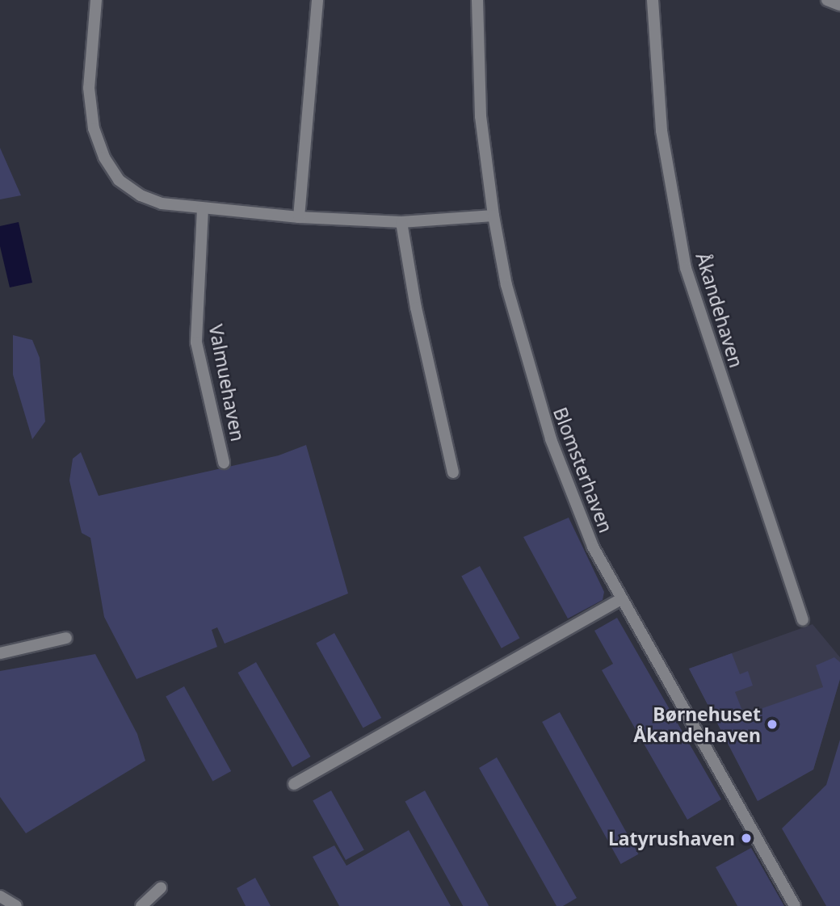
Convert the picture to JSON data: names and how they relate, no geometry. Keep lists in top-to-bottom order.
{
  "streets": {
    "street": ["Åkandehaven", "Valmuehaven", "Blomsterhaven"]
  },
  "places": ["Børnehuset Åkandehaven", "Latyrushaven"]
}
